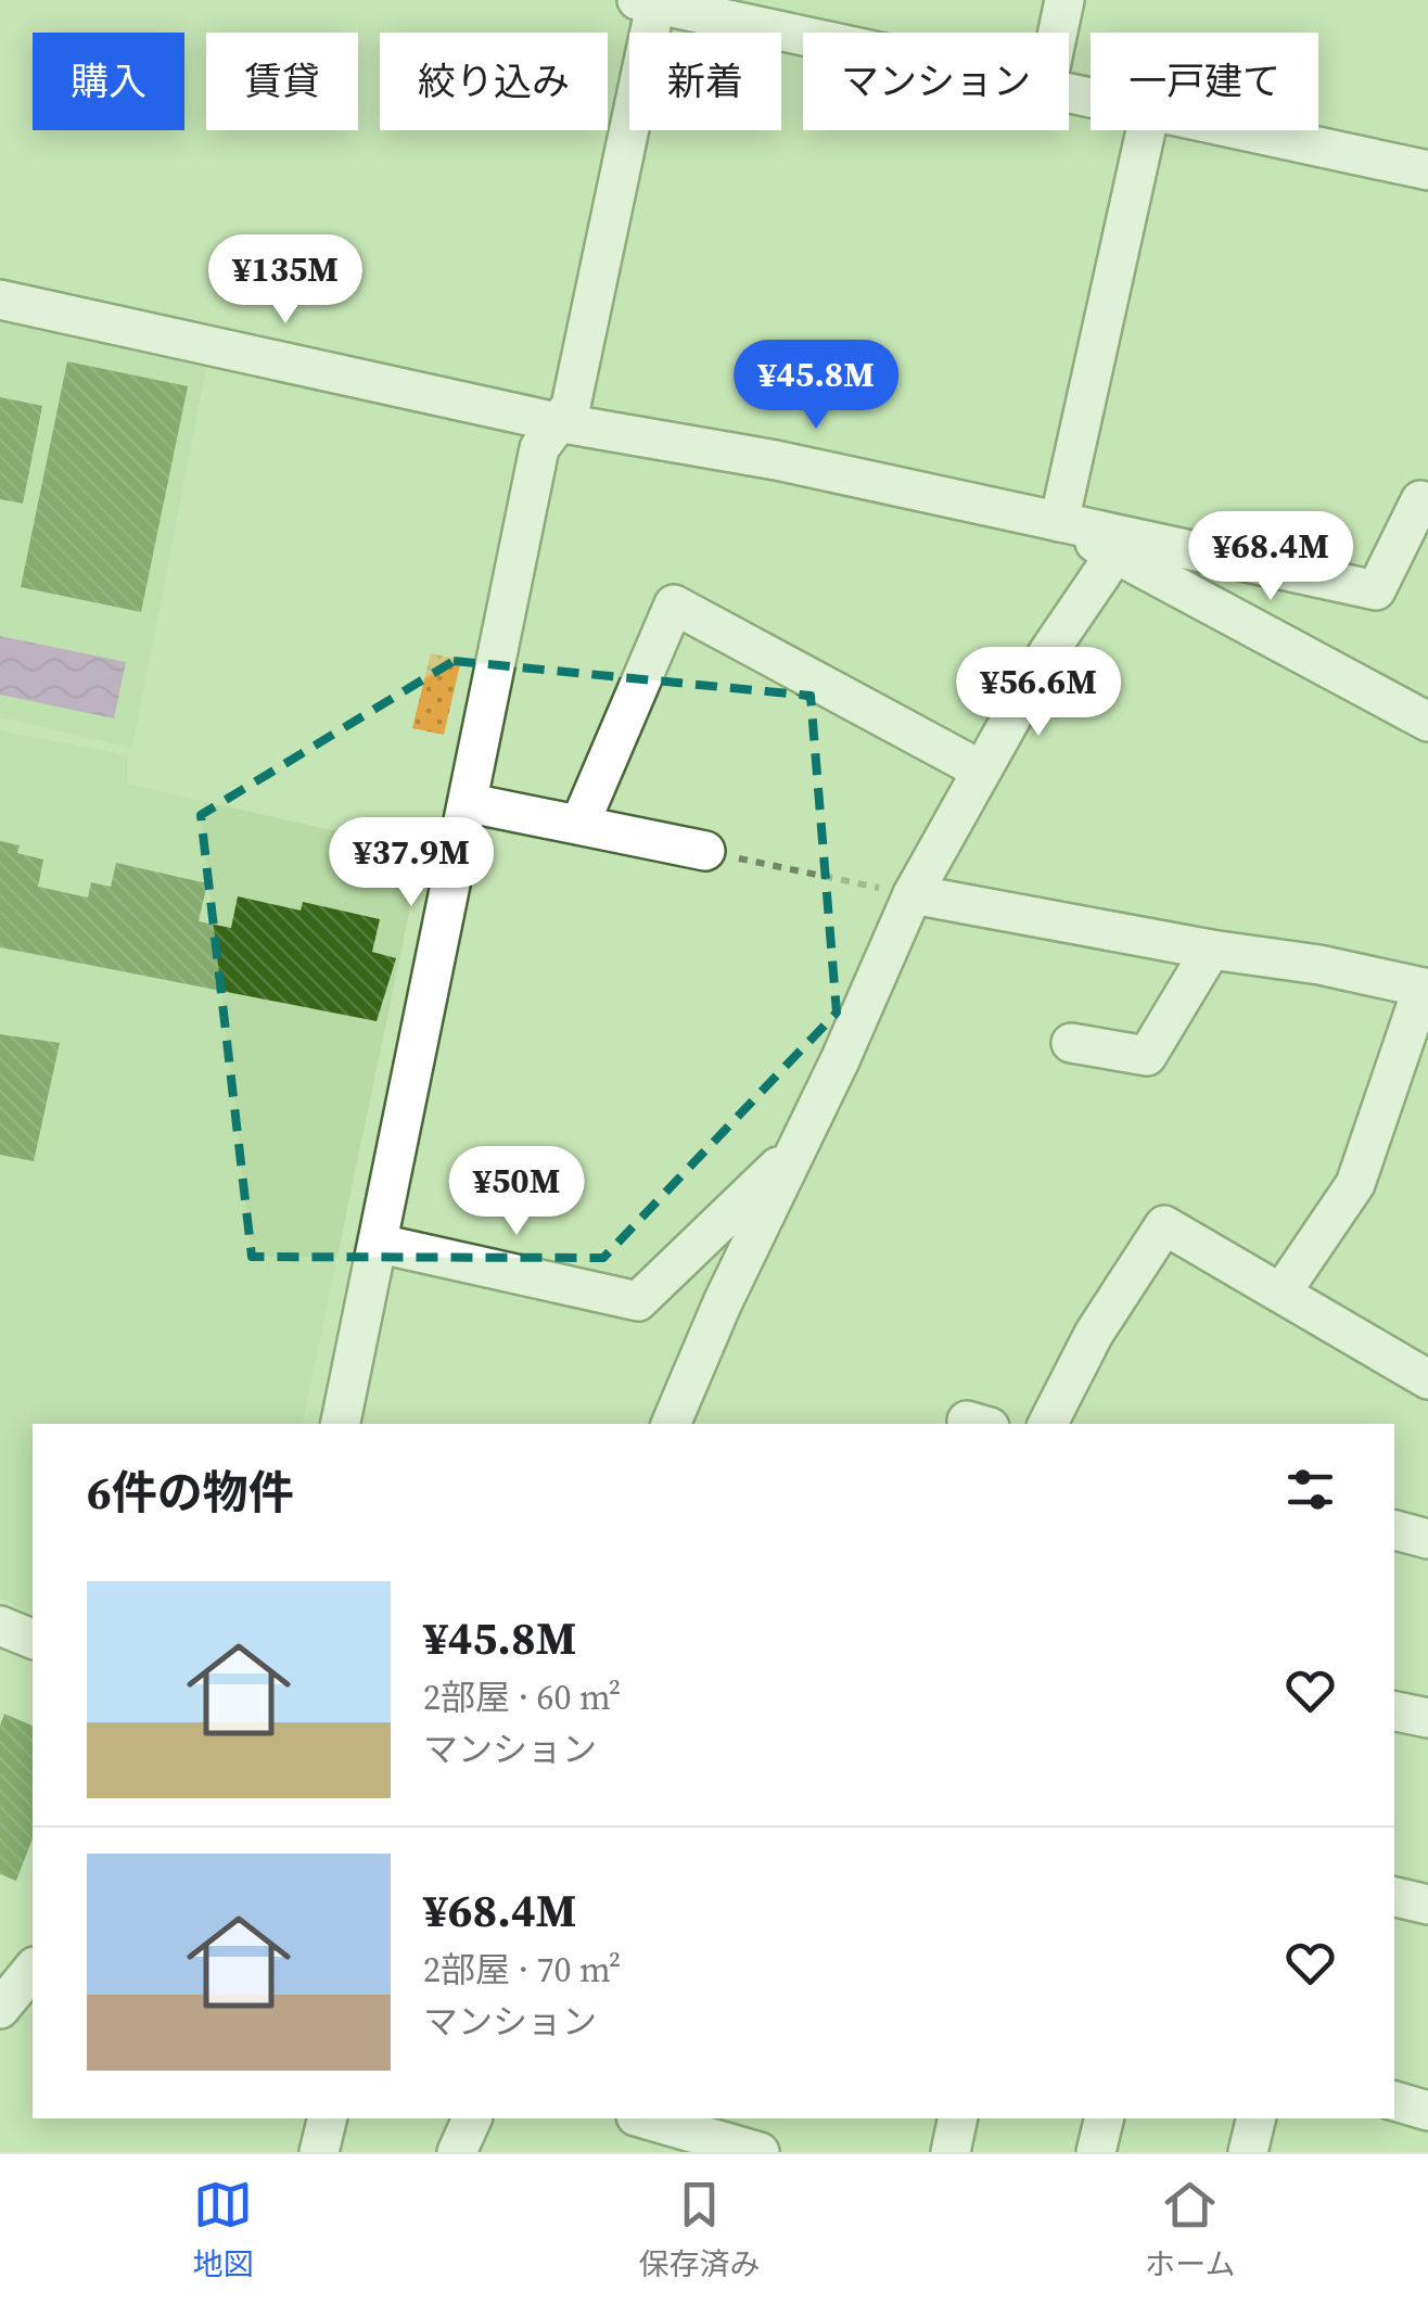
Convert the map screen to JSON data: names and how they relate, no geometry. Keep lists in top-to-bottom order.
{
  "page": {
    "chip": [
      "購入",
      "賃貸",
      "絞り込み",
      "新着",
      "マンション",
      "一戸建て"
    ],
    "price": [
      "¥135M",
      "¥45.8M",
      "¥68.4M",
      "¥56.6M",
      "¥37.9M",
      "¥50M"
    ],
    "heading": "6件の物件",
    "list": [
      {
        "name": "¥45.8M",
        "note": "2部屋 · 60 m² · マンション"
      },
      {
        "name": "¥68.4M",
        "note": "2部屋 · 70 m² · マンション"
      }
    ],
    "tabs": ["地図", "保存済み", "ホーム"]
  }
}
